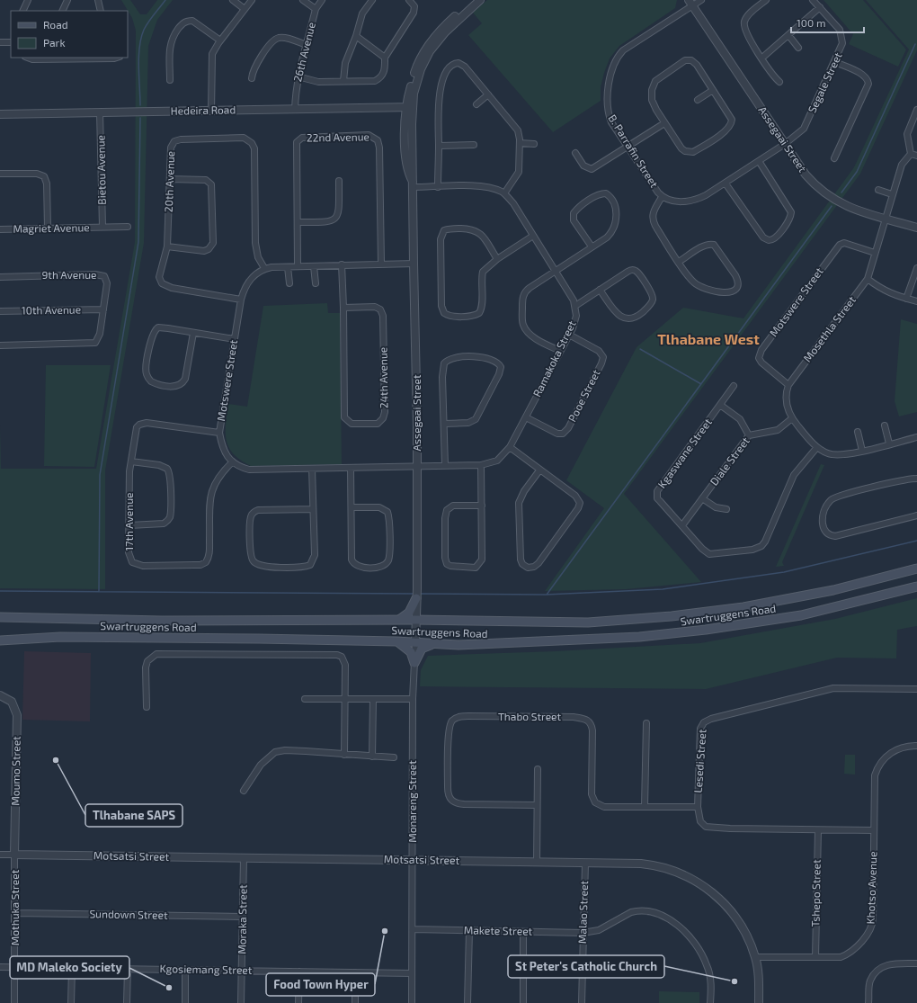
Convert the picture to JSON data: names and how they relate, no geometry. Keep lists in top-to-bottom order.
{
  "streets": {
    "main road": ["Swartruggens Road"],
    "street": [
      "26th Avenue",
      "Segale Street",
      "Hedeira Road",
      "22nd Avenue",
      "Assegaai Street",
      "B. Parrafin Street",
      "Bietou Avenue",
      "20th Avenue",
      "Magriet Avenue",
      "9th Avenue",
      "Motswere Street",
      "10th Avenue",
      "Mosethla Street",
      "Ramakoka Street",
      "24th Avenue",
      "Pooe Street",
      "Kgaswane Street",
      "Diale Street",
      "17th Avenue",
      "Thabo Street",
      "Lesedi Street",
      "Moumo Street",
      "Monareng Street",
      "Motsatsi Street",
      "Khotso Avenue",
      "Tshepo Street",
      "Mothuka Street",
      "Malao Street",
      "Sundown Street",
      "Moraka Street",
      "Makete Street",
      "Kgosiemang Street"
    ]
  },
  "crossings": [
    ["26th Avenue", "Hedeira Road"],
    ["Segale Street", "Assegaai Street"],
    ["Segale Street", "B. Parrafin Street"],
    ["Hedeira Road", "Assegaai Street"],
    ["Hedeira Road", "Bietou Avenue"],
    ["Assegaai Street", "B. Parrafin Street"],
    ["Assegaai Street", "Mosethla Street"],
    ["Assegaai Street", "Ramakoka Street"],
    ["Assegaai Street", "Swartruggens Road"],
    ["Assegaai Street", "Monareng Street"],
    ["Bietou Avenue", "Magriet Avenue"],
    ["20th Avenue", "Motswere Street"],
    ["9th Avenue", "10th Avenue"],
    ["Motswere Street", "Mosethla Street"],
    ["Motswere Street", "17th Avenue"],
    ["Ramakoka Street", "Pooe Street"],
    ["Kgaswane Street", "Diale Street"],
    ["Swartruggens Road", "Monareng Street"],
    ["Thabo Street", "Lesedi Street"],
    ["Lesedi Street", "Khotso Avenue"],
    ["Lesedi Street", "Tshepo Street"],
    ["Moumo Street", "Motsatsi Street"],
    ["Moumo Street", "Mothuka Street"],
    ["Monareng Street", "Motsatsi Street"],
    ["Monareng Street", "Makete Street"],
    ["Monareng Street", "Kgosiemang Street"],
    ["Motsatsi Street", "Khotso Avenue"],
    ["Motsatsi Street", "Mothuka Street"],
    ["Motsatsi Street", "Malao Street"],
    ["Motsatsi Street", "Moraka Street"],
    ["Khotso Avenue", "Tshepo Street"],
    ["Mothuka Street", "Sundown Street"],
    ["Mothuka Street", "Kgosiemang Street"],
    ["Malao Street", "Makete Street"],
    ["Sundown Street", "Moraka Street"],
    ["Moraka Street", "Kgosiemang Street"]
  ],
  "districts": ["Tlhabane West"],
  "places": [
    "Tlhabane SAPS",
    "Food Town Hyper",
    "St Peter's Catholic Church",
    "MD Maleko Society"
  ],
  "legend": ["Road", "Park"],
  "scale_bar": "100 m"
}
